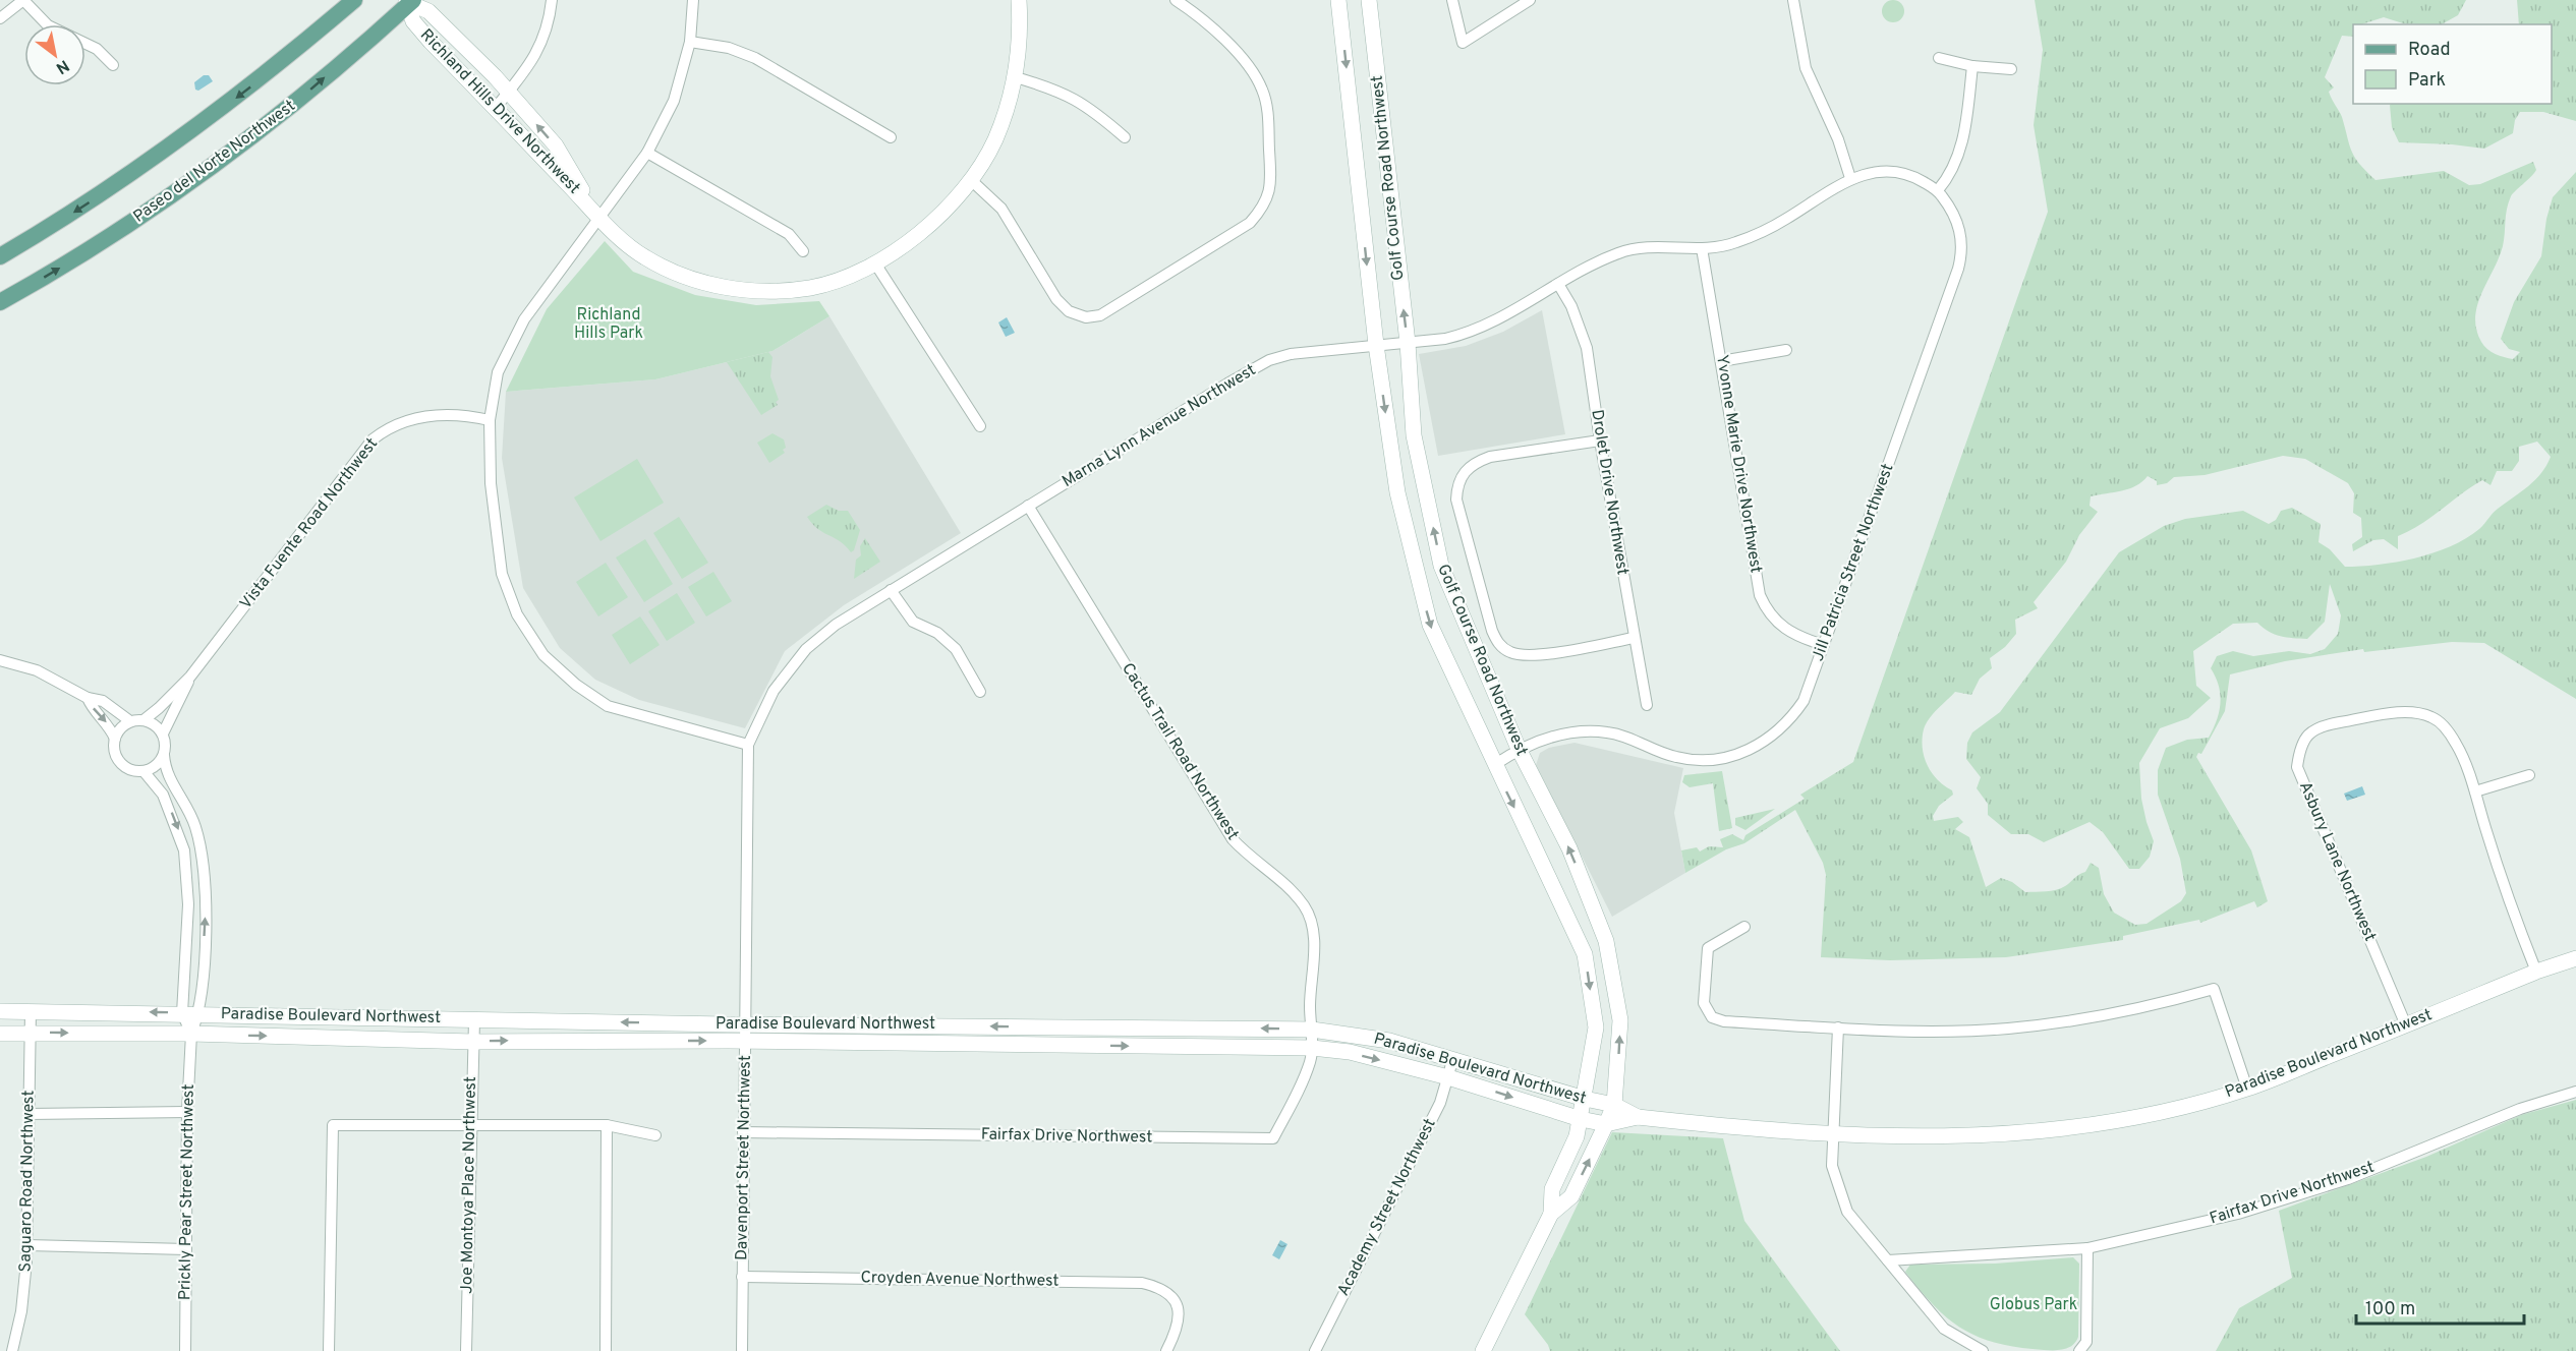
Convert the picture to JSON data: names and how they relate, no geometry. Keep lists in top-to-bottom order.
{
  "streets": {
    "main road": ["Paseo del Norte Northwest"],
    "street": [
      "Richland Hills Drive Northwest",
      "Golf Course Road Northwest",
      "Marna Lynn Avenue Northwest",
      "Yvonne Marie Drive Northwest",
      "Drolet Drive Northwest",
      "Vista Fuente Road Northwest",
      "Jill Patricia Street Northwest",
      "Cactus Trail Road Northwest",
      "Asbury Lane Northwest",
      "Paradise Boulevard Northwest",
      "Fairfax Drive Northwest",
      "Davenport Street Northwest",
      "Saguaro Road Northwest",
      "Joe Montoya Place Northwest",
      "Prickly Pear Street Northwest",
      "Academy Street Northwest",
      "Croyden Avenue Northwest"
    ]
  },
  "crossings": [
    ["Richland Hills Drive Northwest", "Paseo del Norte Northwest"],
    ["Golf Course Road Northwest", "Marna Lynn Avenue Northwest"],
    ["Golf Course Road Northwest", "Jill Patricia Street Northwest"],
    ["Golf Course Road Northwest", "Paradise Boulevard Northwest"],
    ["Marna Lynn Avenue Northwest", "Yvonne Marie Drive Northwest"],
    ["Marna Lynn Avenue Northwest", "Drolet Drive Northwest"],
    ["Marna Lynn Avenue Northwest", "Jill Patricia Street Northwest"],
    ["Marna Lynn Avenue Northwest", "Cactus Trail Road Northwest"],
    ["Marna Lynn Avenue Northwest", "Davenport Street Northwest"],
    ["Yvonne Marie Drive Northwest", "Jill Patricia Street Northwest"],
    ["Cactus Trail Road Northwest", "Paradise Boulevard Northwest"],
    ["Cactus Trail Road Northwest", "Fairfax Drive Northwest"],
    ["Asbury Lane Northwest", "Paradise Boulevard Northwest"],
    ["Paradise Boulevard Northwest", "Fairfax Drive Northwest"],
    ["Paradise Boulevard Northwest", "Davenport Street Northwest"],
    ["Paradise Boulevard Northwest", "Saguaro Road Northwest"],
    ["Paradise Boulevard Northwest", "Joe Montoya Place Northwest"],
    ["Paradise Boulevard Northwest", "Prickly Pear Street Northwest"],
    ["Paradise Boulevard Northwest", "Academy Street Northwest"],
    ["Fairfax Drive Northwest", "Davenport Street Northwest"],
    ["Davenport Street Northwest", "Croyden Avenue Northwest"]
  ],
  "parks": ["Richland Hills Park", "Globus Park"],
  "legend": ["Road", "Park"],
  "scale_bar": "100 m",
  "north": "bottom right"
}
